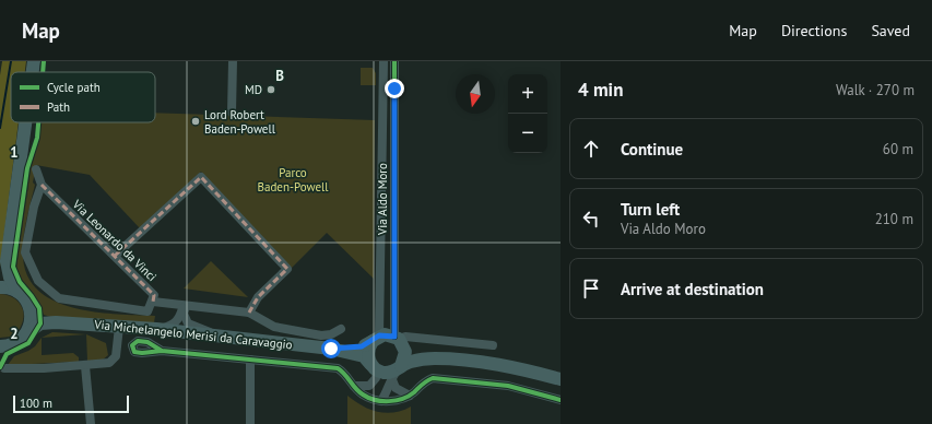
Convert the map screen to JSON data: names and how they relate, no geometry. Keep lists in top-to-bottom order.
{
  "streets": {
    "street": ["Via Aldo Moro", "Via Leonardo da Vinci", "Via Michelangelo Merisi da Caravaggio"]
  },
  "crossings": [
    ["Via Aldo Moro", "Via Michelangelo Merisi da Caravaggio"],
    ["Via Leonardo da Vinci", "Via Michelangelo Merisi da Caravaggio"]
  ],
  "parks": ["Parco Baden-Powell"],
  "places": ["MD", "Lord Robert Baden-Powell"],
  "legend": ["Cycle path", "Path"],
  "scale_bar": "100 m",
  "north": "bottom",
  "page": {
    "header": "Map",
    "nav": ["Map", "Directions", "Saved"],
    "heading": ["4 min", "Walk · 270 m"],
    "map_buttons": ["+", "−"],
    "list": [
      ["Continue", "60 m"],
      ["Turn left", "Via Aldo Moro", "210 m"],
      "Arrive at destination"
    ],
    "scale": "100 m"
  },
  "grid": {
    "columns": ["B"],
    "rows": ["1", "2"]
  }
}
